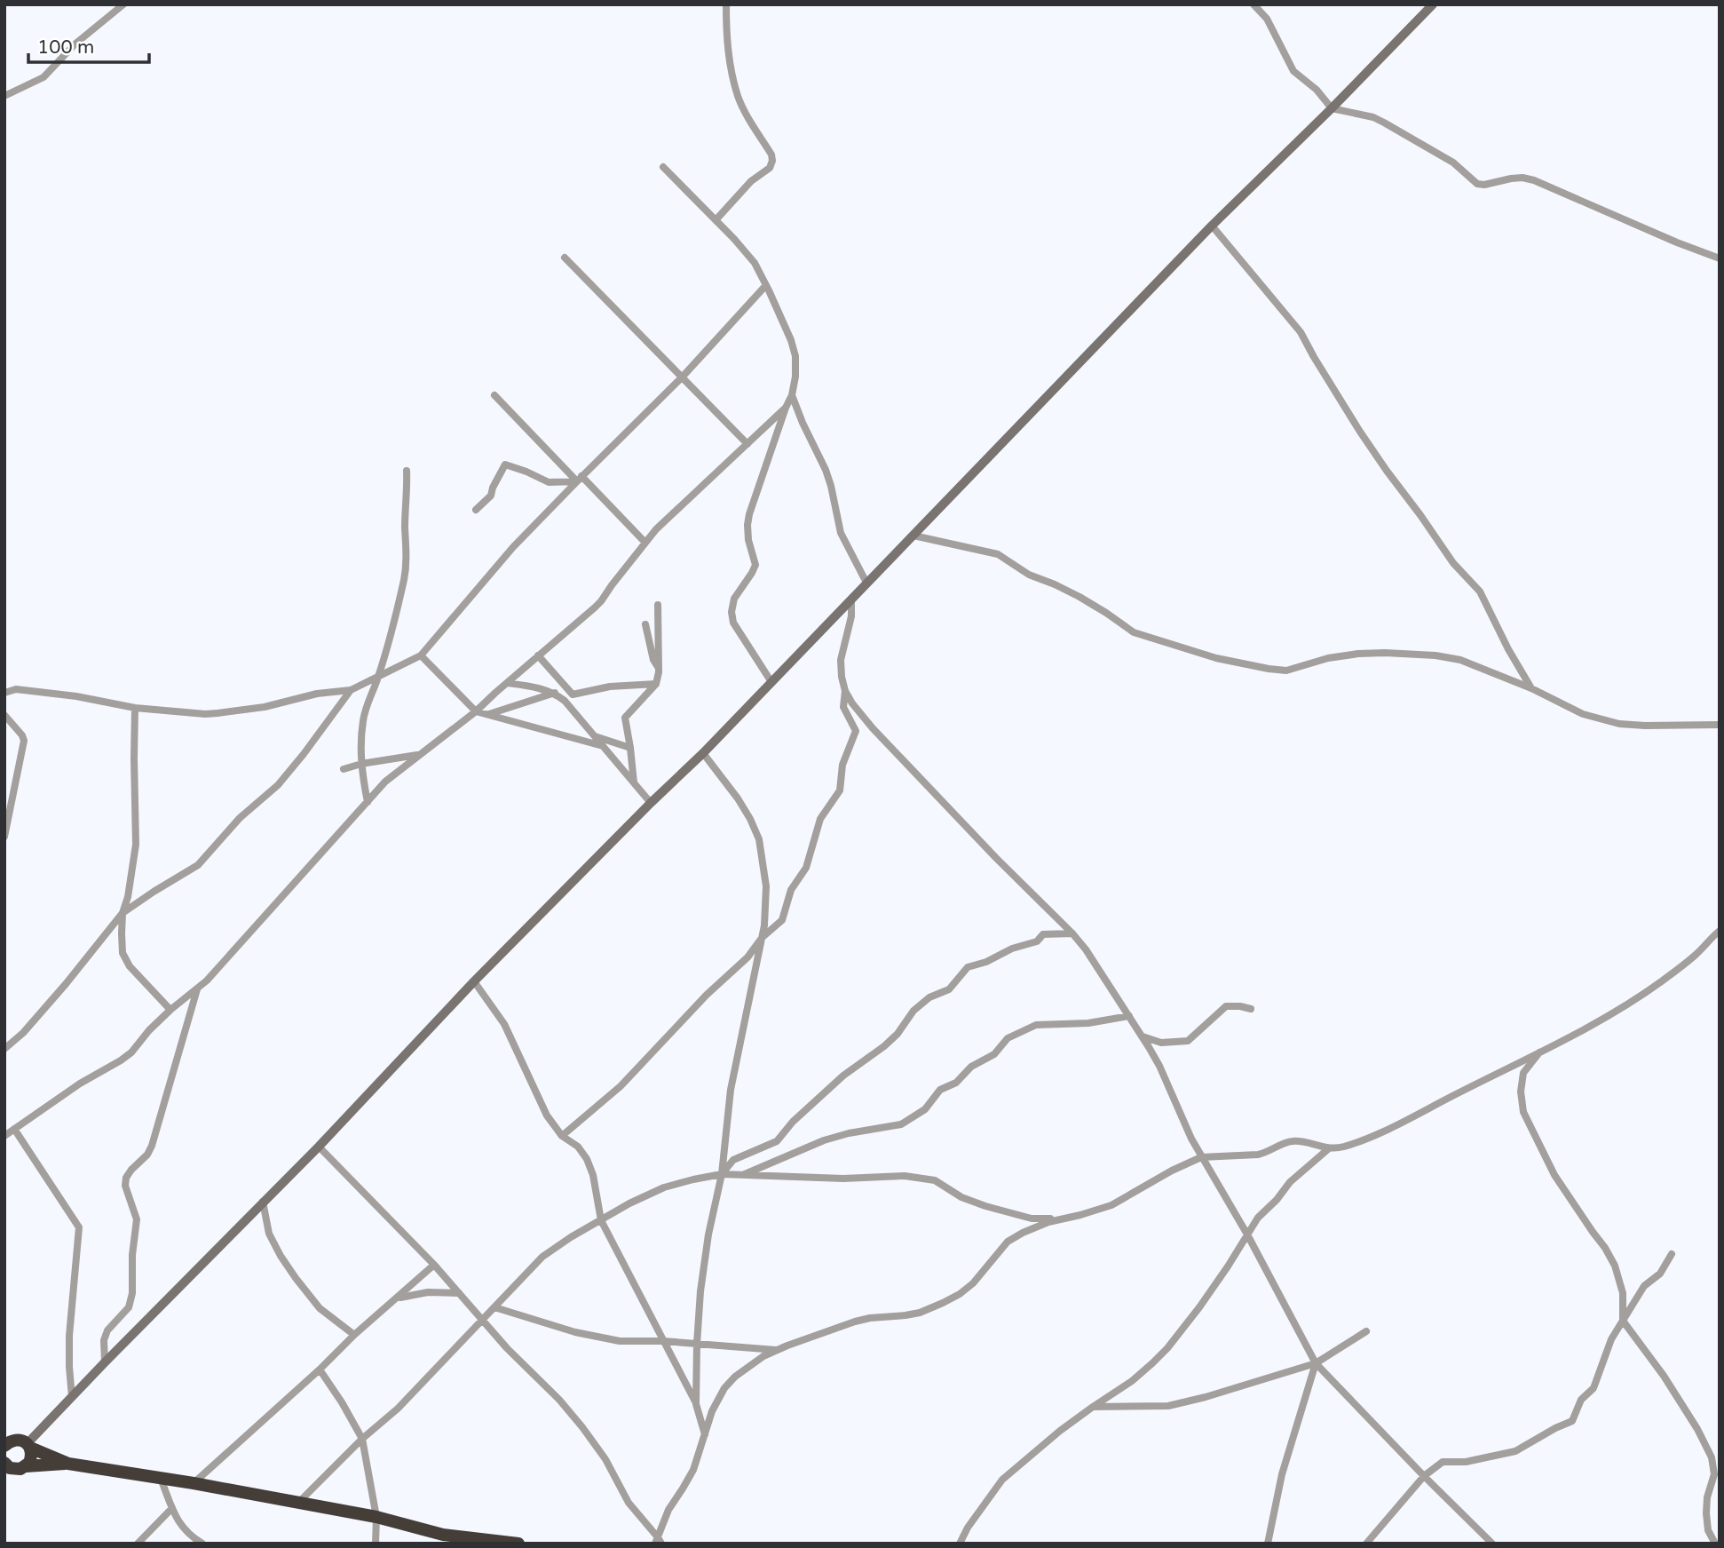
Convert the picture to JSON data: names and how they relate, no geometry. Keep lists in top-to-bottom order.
{
  "scale_bar": "100 m"
}
